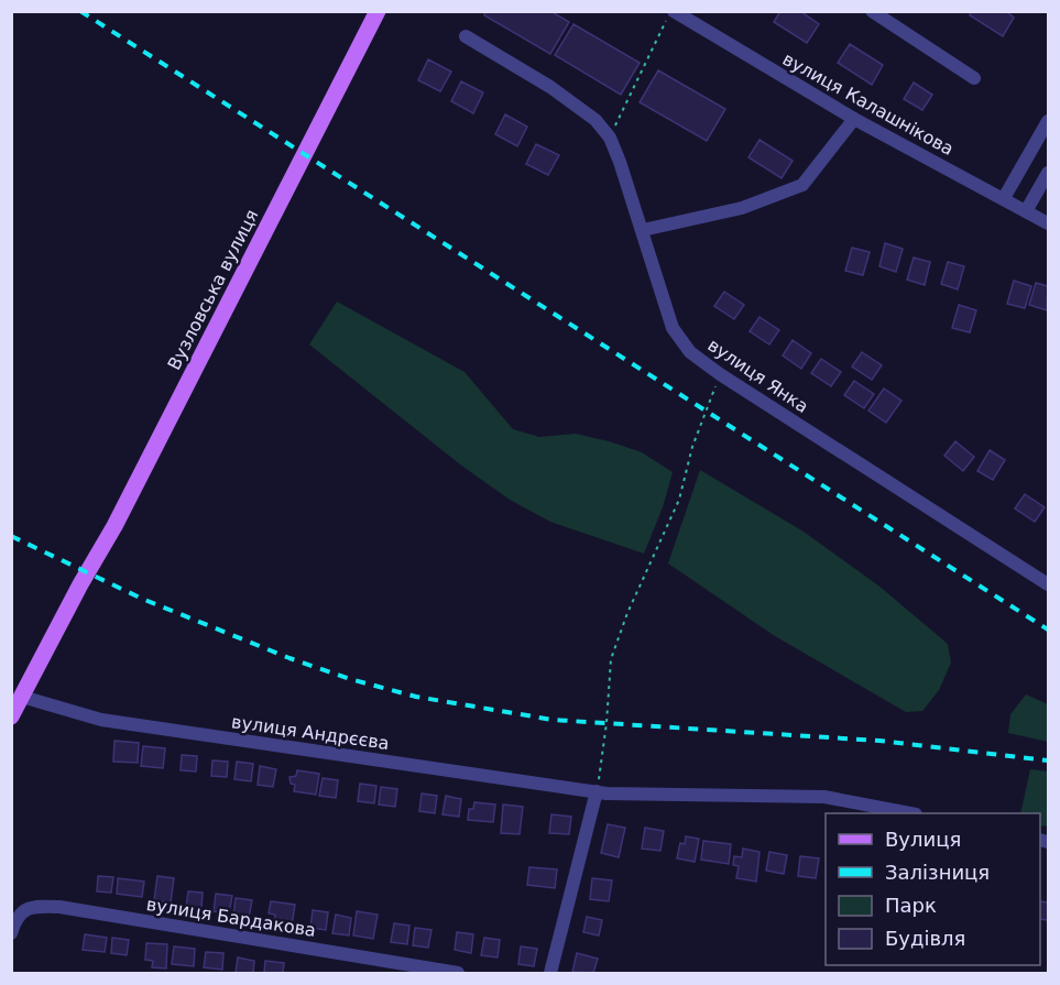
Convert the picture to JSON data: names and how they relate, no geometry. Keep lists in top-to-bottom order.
{
  "streets": {
    "main road": ["Вузловська вулиця"],
    "street": [
      "вулиця Калашнікова",
      "вулиця Янка",
      "вулиця Андрєєва",
      "вулиця Бардакова"
    ]
  },
  "crossings": [
    ["Вузловська вулиця", "вулиця Андрєєва"]
  ],
  "legend": [
    "Вулиця",
    "Залізниця",
    "Парк",
    "Будівля"
  ]
}
